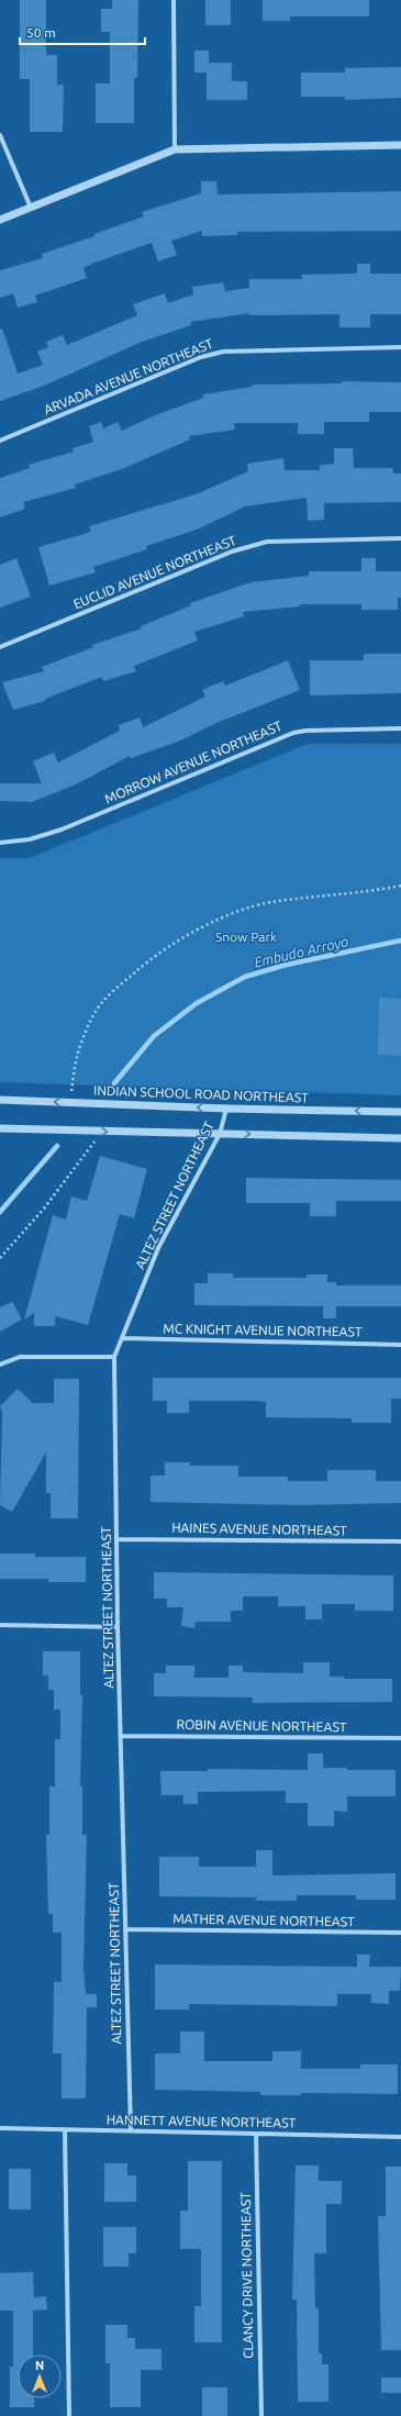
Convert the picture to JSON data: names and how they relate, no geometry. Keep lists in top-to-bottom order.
{
  "streets": {
    "street": [
      "ARVADA AVENUE NORTHEAST",
      "EUCLID AVENUE NORTHEAST",
      "MORROW AVENUE NORTHEAST",
      "INDIAN SCHOOL ROAD NORTHEAST",
      "ALTEZ STREET NORTHEAST",
      "MC KNIGHT AVENUE NORTHEAST",
      "HAINES AVENUE NORTHEAST",
      "ROBIN AVENUE NORTHEAST",
      "MATHER AVENUE NORTHEAST",
      "HANNETT AVENUE NORTHEAST",
      "CLANCY DRIVE NORTHEAST"
    ]
  },
  "crossings": [
    ["INDIAN SCHOOL ROAD NORTHEAST", "ALTEZ STREET NORTHEAST"],
    ["ALTEZ STREET NORTHEAST", "MC KNIGHT AVENUE NORTHEAST"],
    ["ALTEZ STREET NORTHEAST", "HAINES AVENUE NORTHEAST"],
    ["ALTEZ STREET NORTHEAST", "ROBIN AVENUE NORTHEAST"],
    ["ALTEZ STREET NORTHEAST", "MATHER AVENUE NORTHEAST"],
    ["ALTEZ STREET NORTHEAST", "HANNETT AVENUE NORTHEAST"],
    ["HANNETT AVENUE NORTHEAST", "CLANCY DRIVE NORTHEAST"]
  ],
  "water": ["Embudo Arroyo"],
  "parks": ["Snow Park"],
  "scale_bar": "50 m",
  "north": "top"
}
